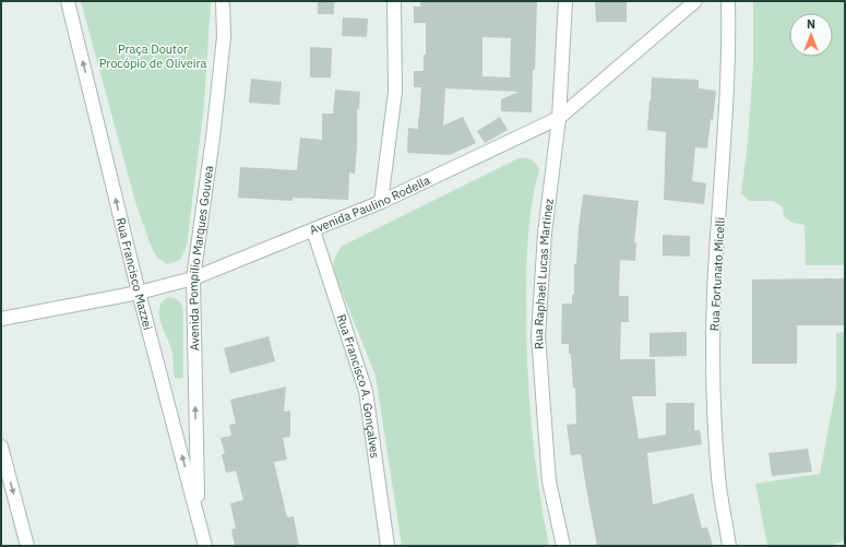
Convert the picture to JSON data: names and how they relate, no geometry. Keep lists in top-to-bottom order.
{
  "streets": {
    "street": [
      "Avenida Paulino Rodella",
      "Avenida Pompilio Marques Gouvea",
      "Rua Francisco Mazzei",
      "Rua Raphael Lucas Martinez",
      "Rua Fortunato Micelli",
      "Rua Francisco A. Gonçalves"
    ]
  },
  "crossings": [
    ["Avenida Paulino Rodella", "Avenida Pompilio Marques Gouvea"],
    ["Avenida Paulino Rodella", "Rua Francisco Mazzei"],
    ["Avenida Paulino Rodella", "Rua Raphael Lucas Martinez"],
    ["Avenida Paulino Rodella", "Rua Francisco A. Gonçalves"],
    ["Avenida Pompilio Marques Gouvea", "Rua Francisco Mazzei"]
  ],
  "one_way": ["Avenida Pompilio Marques Gouvea", "Rua Francisco Mazzei"],
  "parks": ["Praça Doutor Procópio de Oliveira"],
  "north": "top"
}
